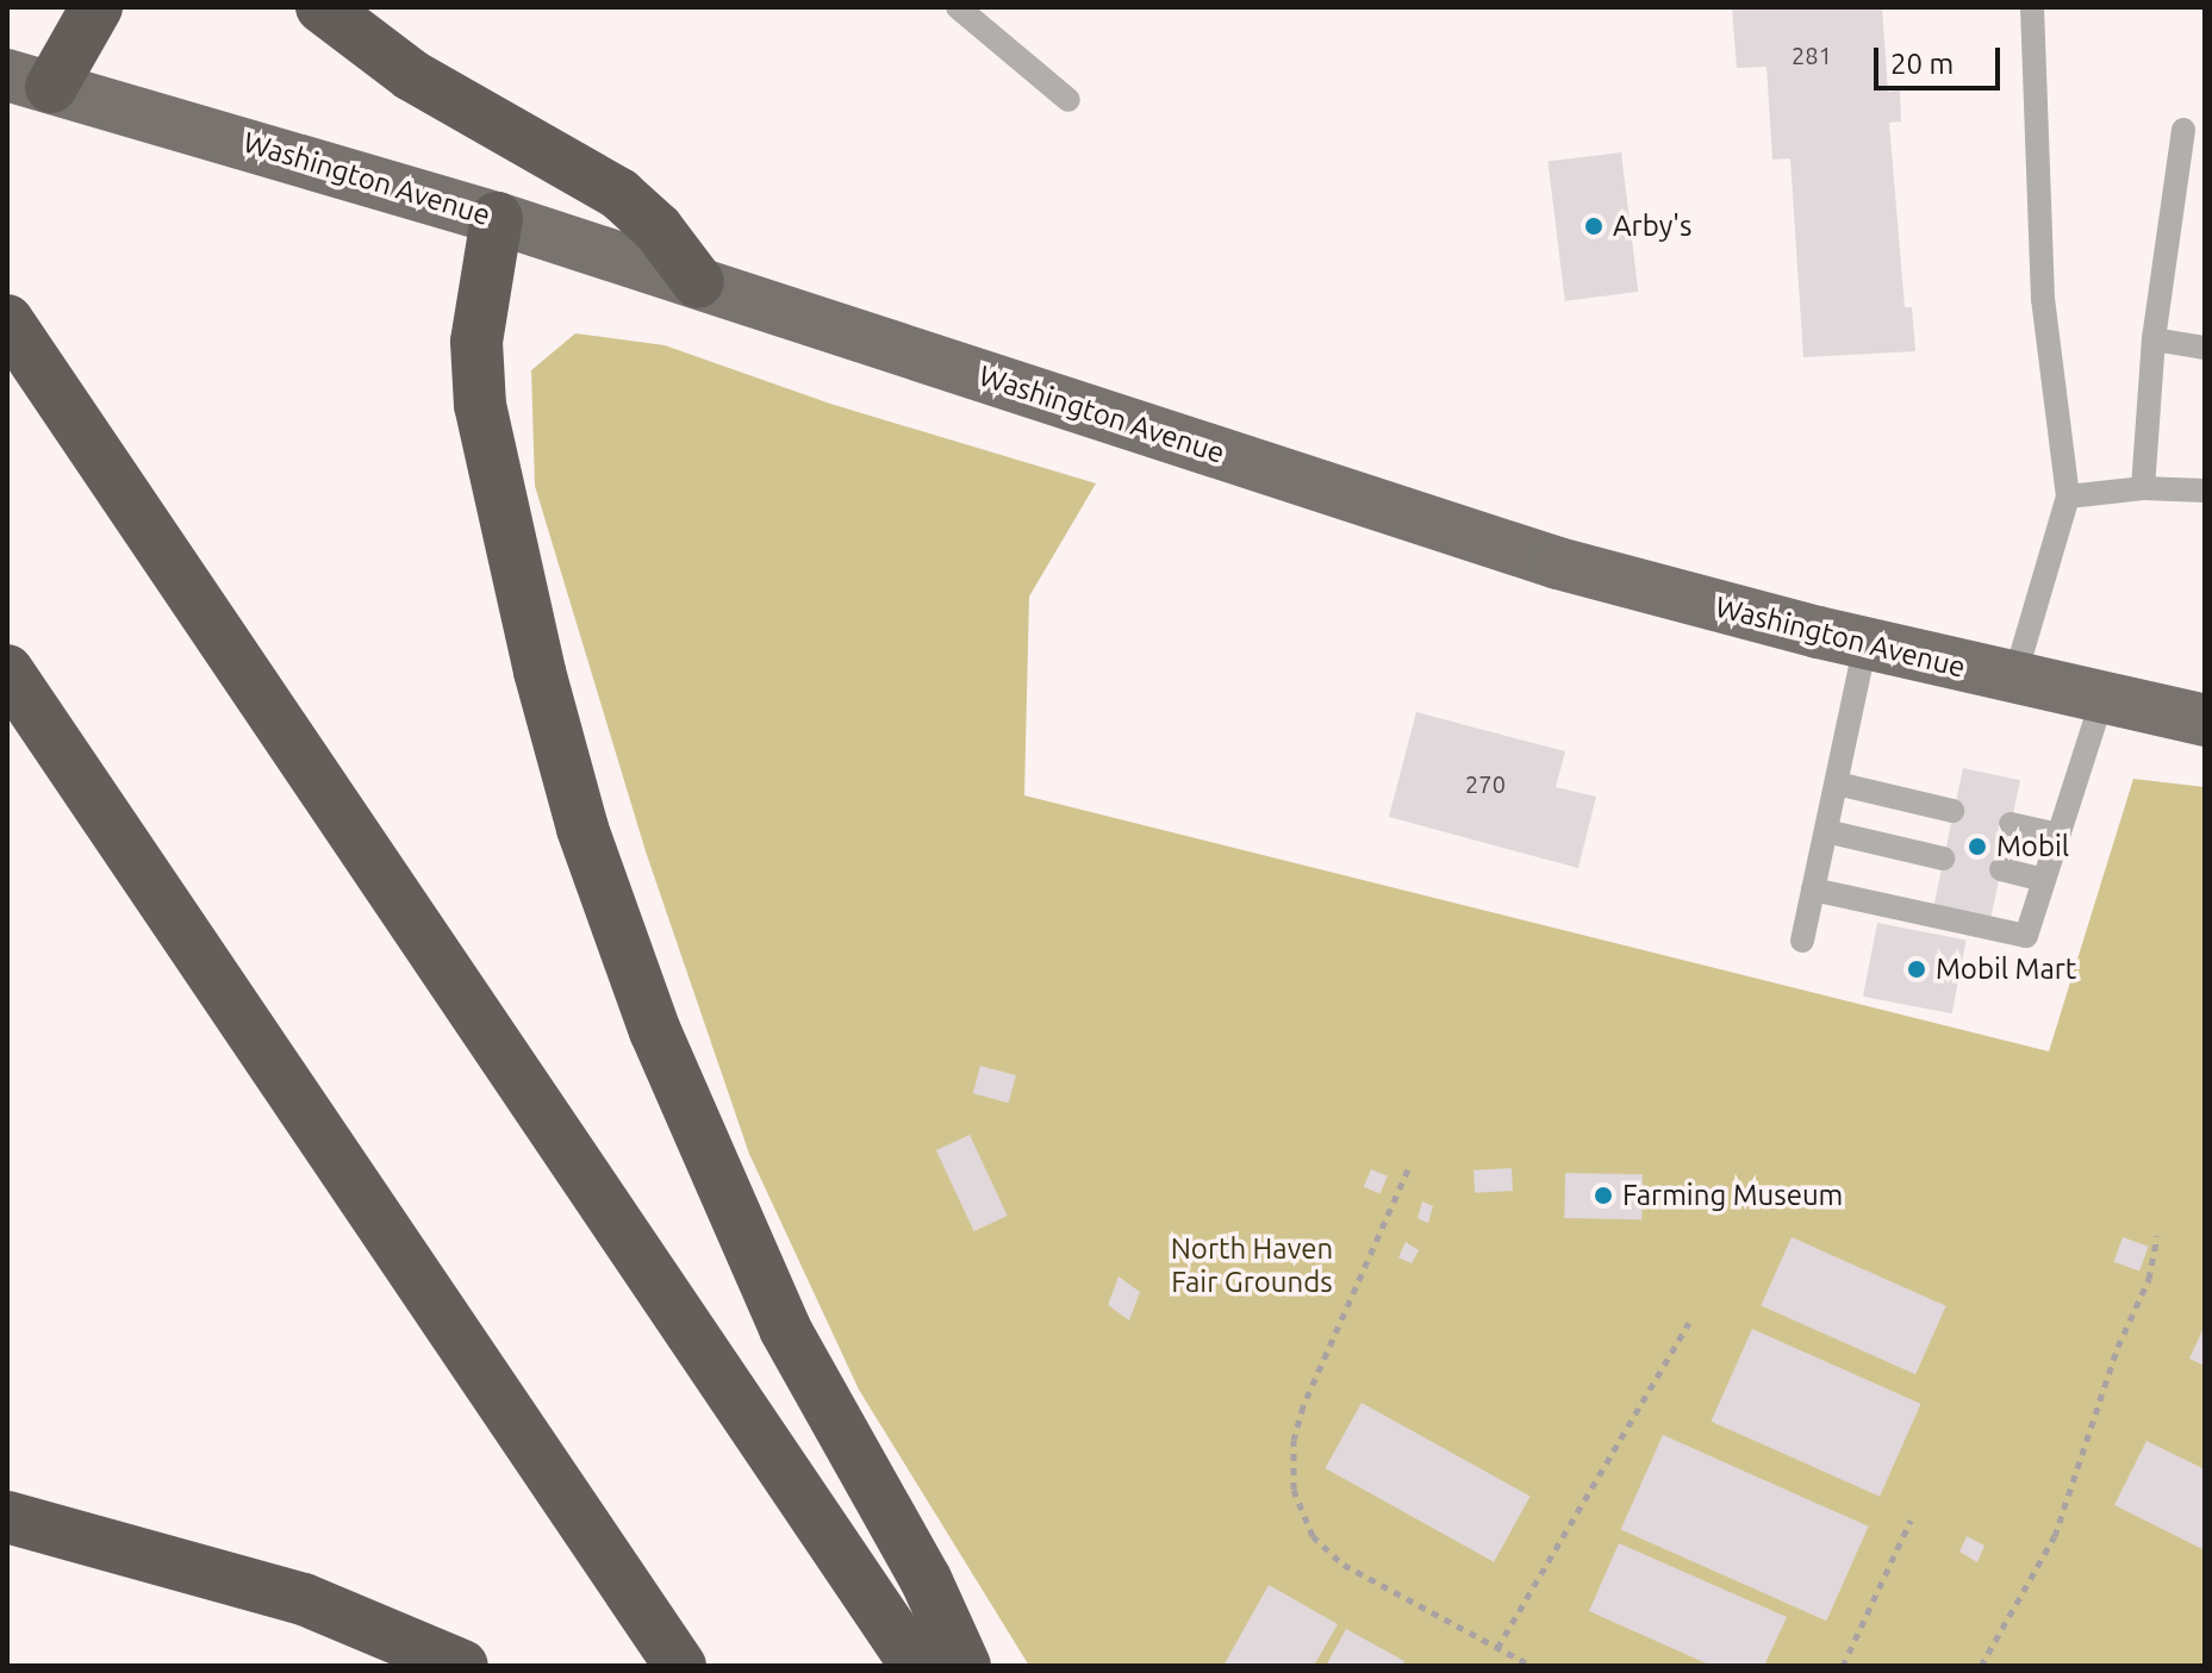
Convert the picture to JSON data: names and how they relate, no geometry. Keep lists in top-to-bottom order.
{
  "streets": {
    "main road": ["Washington Avenue"]
  },
  "parks": ["North Haven Fair Grounds"],
  "places": [
    "Arby's",
    "Mobil",
    "Mobil Mart",
    "Farming Museum"
  ],
  "house_numbers": ["281", "270"],
  "scale_bar": "20 m"
}
